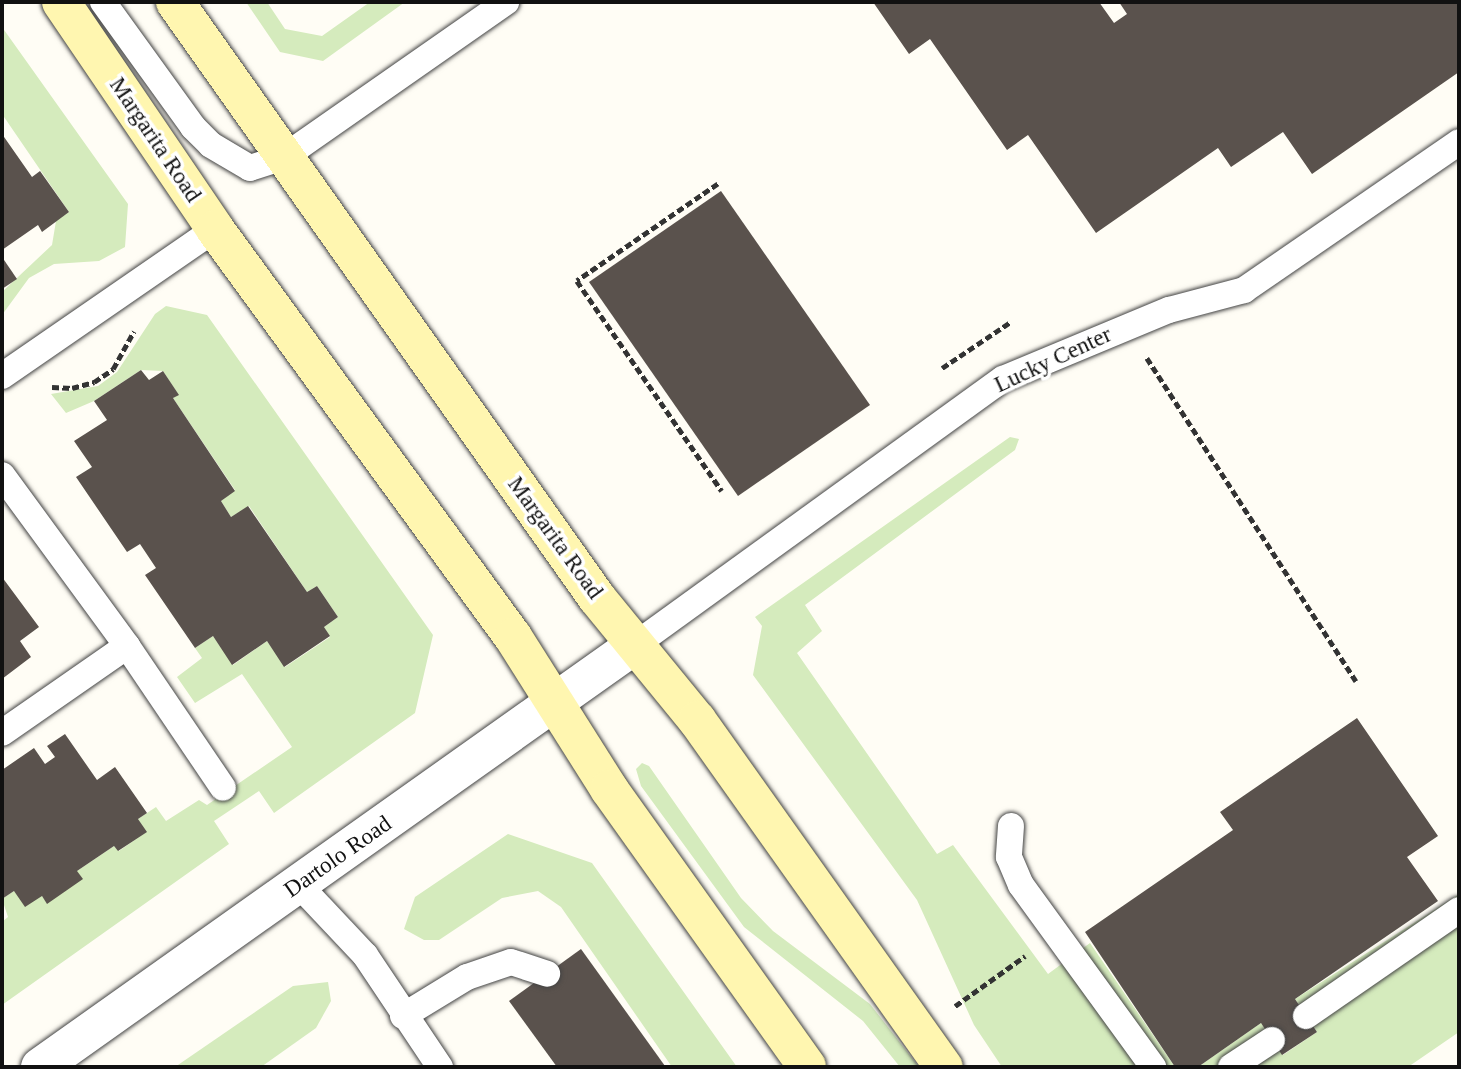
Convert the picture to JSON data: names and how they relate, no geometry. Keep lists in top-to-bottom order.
{
  "streets": {
    "main road": ["Margarita Road"],
    "street": ["Dartolo Road"],
    "lane": ["Lucky Center"]
  },
  "crossings": [
    ["Margarita Road", "Lucky Center"],
    ["Margarita Road", "Dartolo Road"],
    ["Lucky Center", "Dartolo Road"]
  ]
}
